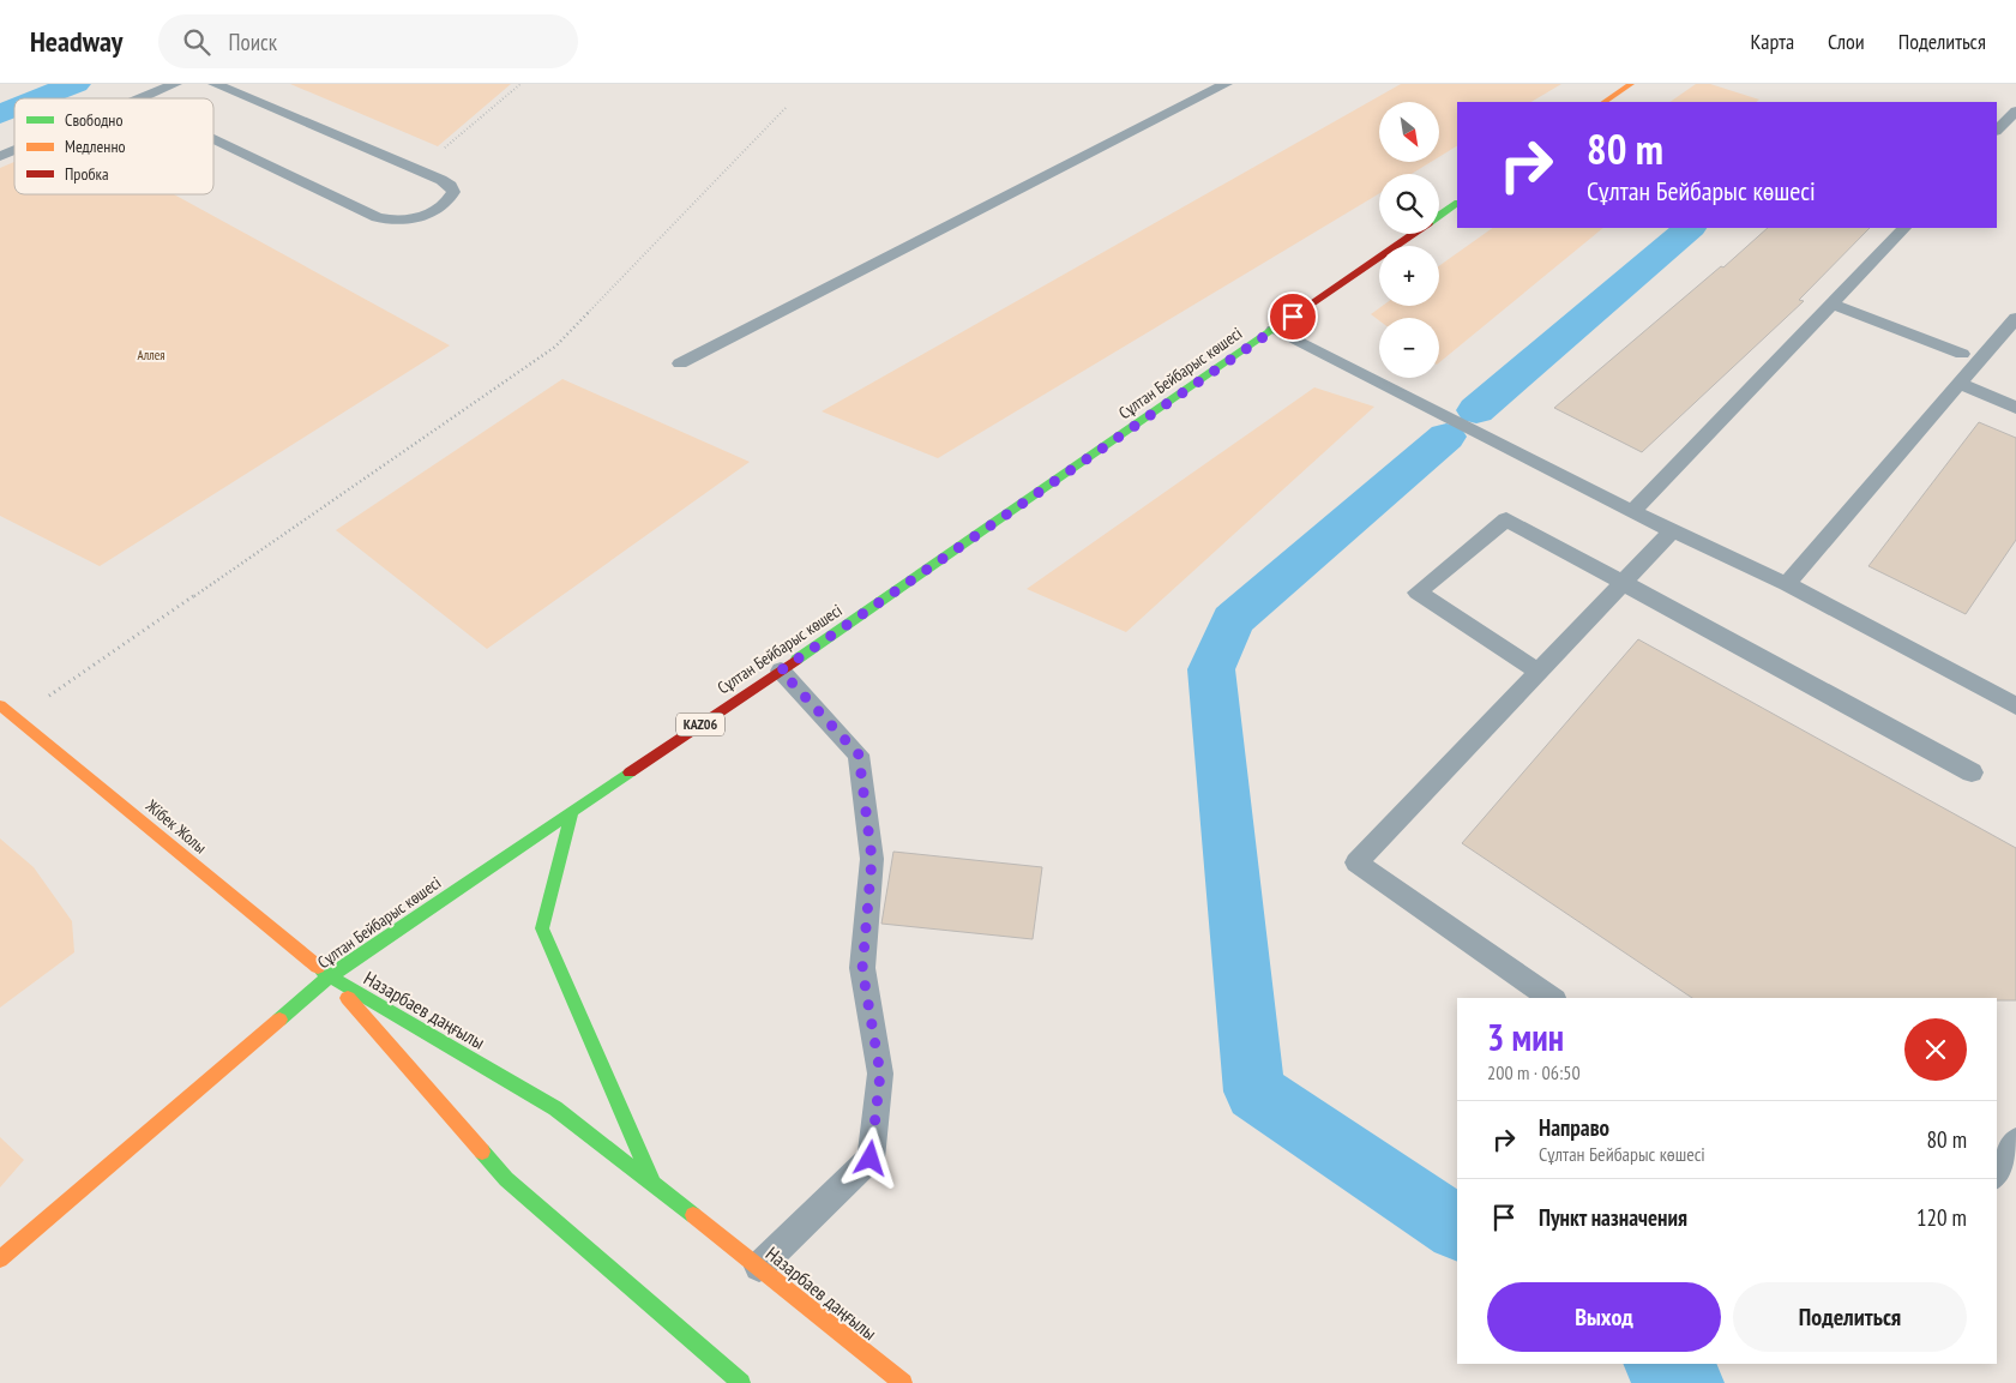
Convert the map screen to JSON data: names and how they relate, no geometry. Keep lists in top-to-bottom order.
{
  "streets": {
    "main road": [
      "Сұлтан Бейбарыс көшесі",
      "KAZ06",
      "Жібек Жолы",
      "Назарбаев даңғылы"
    ]
  },
  "crossings": [
    ["Сұлтан Бейбарыс көшесі", "Жібек Жолы"],
    ["Сұлтан Бейбарыс көшесі", "Назарбаев даңғылы"],
    ["Жібек Жолы", "Назарбаев даңғылы"]
  ],
  "parks": ["Аллея"],
  "legend": ["Свободно", "Медленно", "Пробка"],
  "north": "bottom right",
  "page": {
    "header": "Headway",
    "search": "Поиск",
    "nav": ["Карта", "Слои", "Поделиться"],
    "map_buttons": ["+", "−"],
    "turn": ["80 m", "Сұлтан Бейбарыс көшесі"],
    "heading": ["3 мин", "200 m · 06:50"],
    "list": [
      {
        "name": "Направо",
        "note": "Сұлтан Бейбарыс көшесі",
        "value": "80 m"
      },
      {
        "name": "Пункт назначения",
        "value": "120 m"
      }
    ],
    "buttons": ["Выход", "Поделиться"]
  }
}
